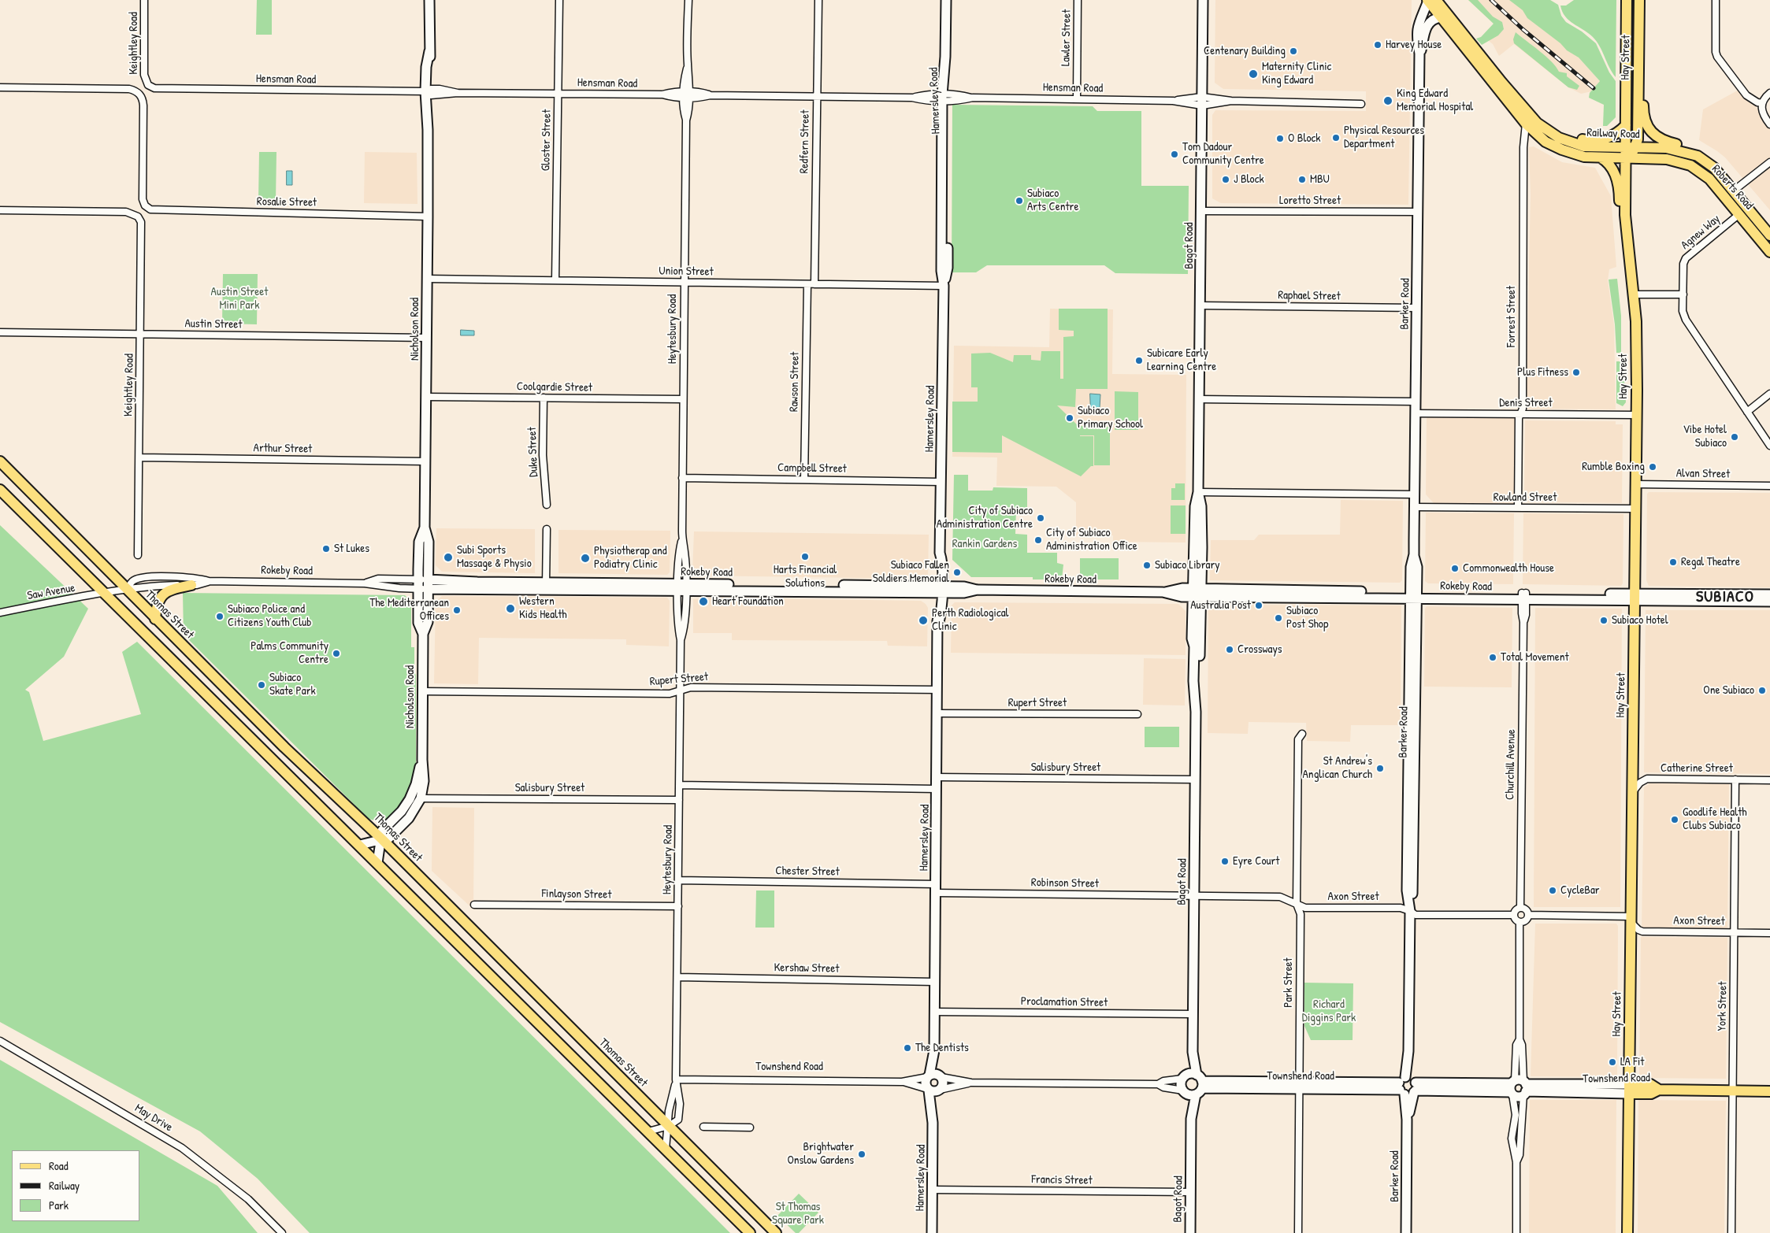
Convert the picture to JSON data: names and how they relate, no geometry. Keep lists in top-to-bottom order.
{
  "streets": {
    "main road": [
      "Hay Street",
      "Hamersley Road",
      "Railway Road",
      "Roberts Road",
      "Bagot Road",
      "Barker Road",
      "Nicholson Road",
      "Rokeby Road",
      "Thomas Street",
      "Townshend Road"
    ],
    "street": [
      "Lawler Street",
      "Keightley Road",
      "Hensman Road",
      "Gloster Street",
      "Redfern Street",
      "Loretto Street",
      "Rosalie Street",
      "Agnew Way",
      "Union Street",
      "Raphael Street",
      "Forrest Street",
      "Austin Street",
      "Heytesbury Road",
      "Rawson Street",
      "Coolgardie Street",
      "Denis Street",
      "Arthur Street",
      "Duke Street",
      "Campbell Street",
      "Alvan Street",
      "Rowland Street",
      "Saw Avenue",
      "Rupert Street",
      "Churchill Avenue",
      "Salisbury Street",
      "Catherine Street",
      "Chester Street",
      "Robinson Street",
      "Finlayson Street",
      "Axon Street",
      "Kershaw Street",
      "Park Street",
      "Proclamation Street",
      "York Street",
      "May Drive",
      "Francis Street"
    ]
  },
  "crossings": [
    ["Lawler Street", "Hensman Road"],
    ["Keightley Road", "Hensman Road"],
    ["Keightley Road", "Austin Street"],
    ["Keightley Road", "Arthur Street"],
    ["Hay Street", "Railway Road"],
    ["Hay Street", "Roberts Road"],
    ["Hay Street", "Denis Street"],
    ["Hay Street", "Alvan Street"],
    ["Hay Street", "Rowland Street"],
    ["Hay Street", "Rokeby Road"],
    ["Hay Street", "Catherine Street"],
    ["Hay Street", "Axon Street"],
    ["Hay Street", "Townshend Road"],
    ["Hensman Road", "Hamersley Road"],
    ["Hensman Road", "Gloster Street"],
    ["Hensman Road", "Redfern Street"],
    ["Hensman Road", "Bagot Road"],
    ["Hensman Road", "Nicholson Road"],
    ["Hensman Road", "Heytesbury Road"],
    ["Hamersley Road", "Union Street"],
    ["Hamersley Road", "Campbell Street"],
    ["Hamersley Road", "Rokeby Road"],
    ["Hamersley Road", "Rupert Street"],
    ["Hamersley Road", "Salisbury Street"],
    ["Hamersley Road", "Chester Street"],
    ["Hamersley Road", "Robinson Street"],
    ["Hamersley Road", "Kershaw Street"],
    ["Hamersley Road", "Proclamation Street"],
    ["Hamersley Road", "Townshend Road"],
    ["Hamersley Road", "Francis Street"],
    ["Railway Road", "Roberts Road"],
    ["Railway Road", "Barker Road"],
    ["Gloster Street", "Union Street"],
    ["Redfern Street", "Union Street"],
    ["Roberts Road", "Agnew Way"],
    ["Roberts Road", "Barker Road"],
    ["Roberts Road", "Forrest Street"],
    ["Loretto Street", "Bagot Road"],
    ["Loretto Street", "Barker Road"],
    ["Rosalie Street", "Nicholson Road"],
    ["Bagot Road", "Raphael Street"],
    ["Bagot Road", "Rokeby Road"],
    ["Bagot Road", "Salisbury Street"],
    ["Bagot Road", "Robinson Street"],
    ["Bagot Road", "Axon Street"],
    ["Bagot Road", "Proclamation Street"],
    ["Bagot Road", "Townshend Road"],
    ["Bagot Road", "Francis Street"],
    ["Union Street", "Nicholson Road"],
    ["Union Street", "Heytesbury Road"],
    ["Union Street", "Rawson Street"],
    ["Raphael Street", "Barker Road"],
    ["Barker Road", "Denis Street"],
    ["Barker Road", "Rowland Street"],
    ["Barker Road", "Rokeby Road"],
    ["Barker Road", "Axon Street"],
    ["Barker Road", "Townshend Road"],
    ["Forrest Street", "Denis Street"],
    ["Forrest Street", "Rowland Street"],
    ["Austin Street", "Nicholson Road"],
    ["Nicholson Road", "Coolgardie Street"],
    ["Nicholson Road", "Arthur Street"],
    ["Nicholson Road", "Rokeby Road"],
    ["Nicholson Road", "Thomas Street"],
    ["Nicholson Road", "Rupert Street"],
    ["Nicholson Road", "Salisbury Street"],
    ["Heytesbury Road", "Coolgardie Street"],
    ["Heytesbury Road", "Campbell Street"],
    ["Heytesbury Road", "Rokeby Road"],
    ["Heytesbury Road", "Thomas Street"],
    ["Heytesbury Road", "Rupert Street"],
    ["Heytesbury Road", "Salisbury Street"],
    ["Heytesbury Road", "Chester Street"],
    ["Heytesbury Road", "Finlayson Street"],
    ["Heytesbury Road", "Kershaw Street"],
    ["Heytesbury Road", "Townshend Road"],
    ["Rawson Street", "Campbell Street"],
    ["Coolgardie Street", "Duke Street"],
    ["Rokeby Road", "Saw Avenue"],
    ["Rokeby Road", "Thomas Street"],
    ["Rokeby Road", "Churchill Avenue"],
    ["Churchill Avenue", "Axon Street"],
    ["Catherine Street", "York Street"],
    ["Chester Street", "Robinson Street"],
    ["Robinson Street", "Axon Street"],
    ["Axon Street", "Park Street"],
    ["Axon Street", "York Street"],
    ["Park Street", "Townshend Road"],
    ["York Street", "Townshend Road"]
  ],
  "districts": ["SUBIACO"],
  "parks": [
    "Austin Street Mini Park",
    "Rankin Gardens",
    "Richard Diggins Park",
    "St Thomas Square Park"
  ],
  "places": [
    "Harvey House",
    "Centenary Building",
    "Maternity Clinic King Edward",
    "King Edward Memorial Hospital",
    "Physical Resources Department",
    "O Block",
    "Tom Dadour Community Centre",
    "J Block",
    "MBU",
    "Subiaco Arts Centre",
    "Subicare Early Learning Centre",
    "Plus Fitness",
    "Subiaco Primary School",
    "Vibe Hotel Subiaco",
    "Rumble Boxing",
    "City of Subiaco Administration Centre",
    "City of Subiaco Administration Office",
    "St Lukes",
    "Harts Financial Solutions",
    "Subi Sports Massage & Physio",
    "Physiotherap and Podiatry Clinic",
    "Regal Theatre",
    "Subiaco Library",
    "Commonwealth House",
    "Subiaco Fallen Soldiers Memorial",
    "Heart Foundation",
    "Australia Post",
    "Western Kids Health",
    "The Mediterranean Offices",
    "Subiaco Police and Citizens Youth Club",
    "Subiaco Post Shop",
    "Perth Radiological Clinic",
    "Subiaco Hotel",
    "Crossways",
    "Palms Community Centre",
    "Total Movement",
    "Subiaco Skate Park",
    "One Subiaco",
    "St Andrew's Anglican Church",
    "Goodlife Health Clubs Subiaco",
    "Eyre Court",
    "CycleBar",
    "The Dentists",
    "LA Fit",
    "Brightwater Onslow Gardens"
  ],
  "legend": ["Road", "Railway", "Park"]
}
